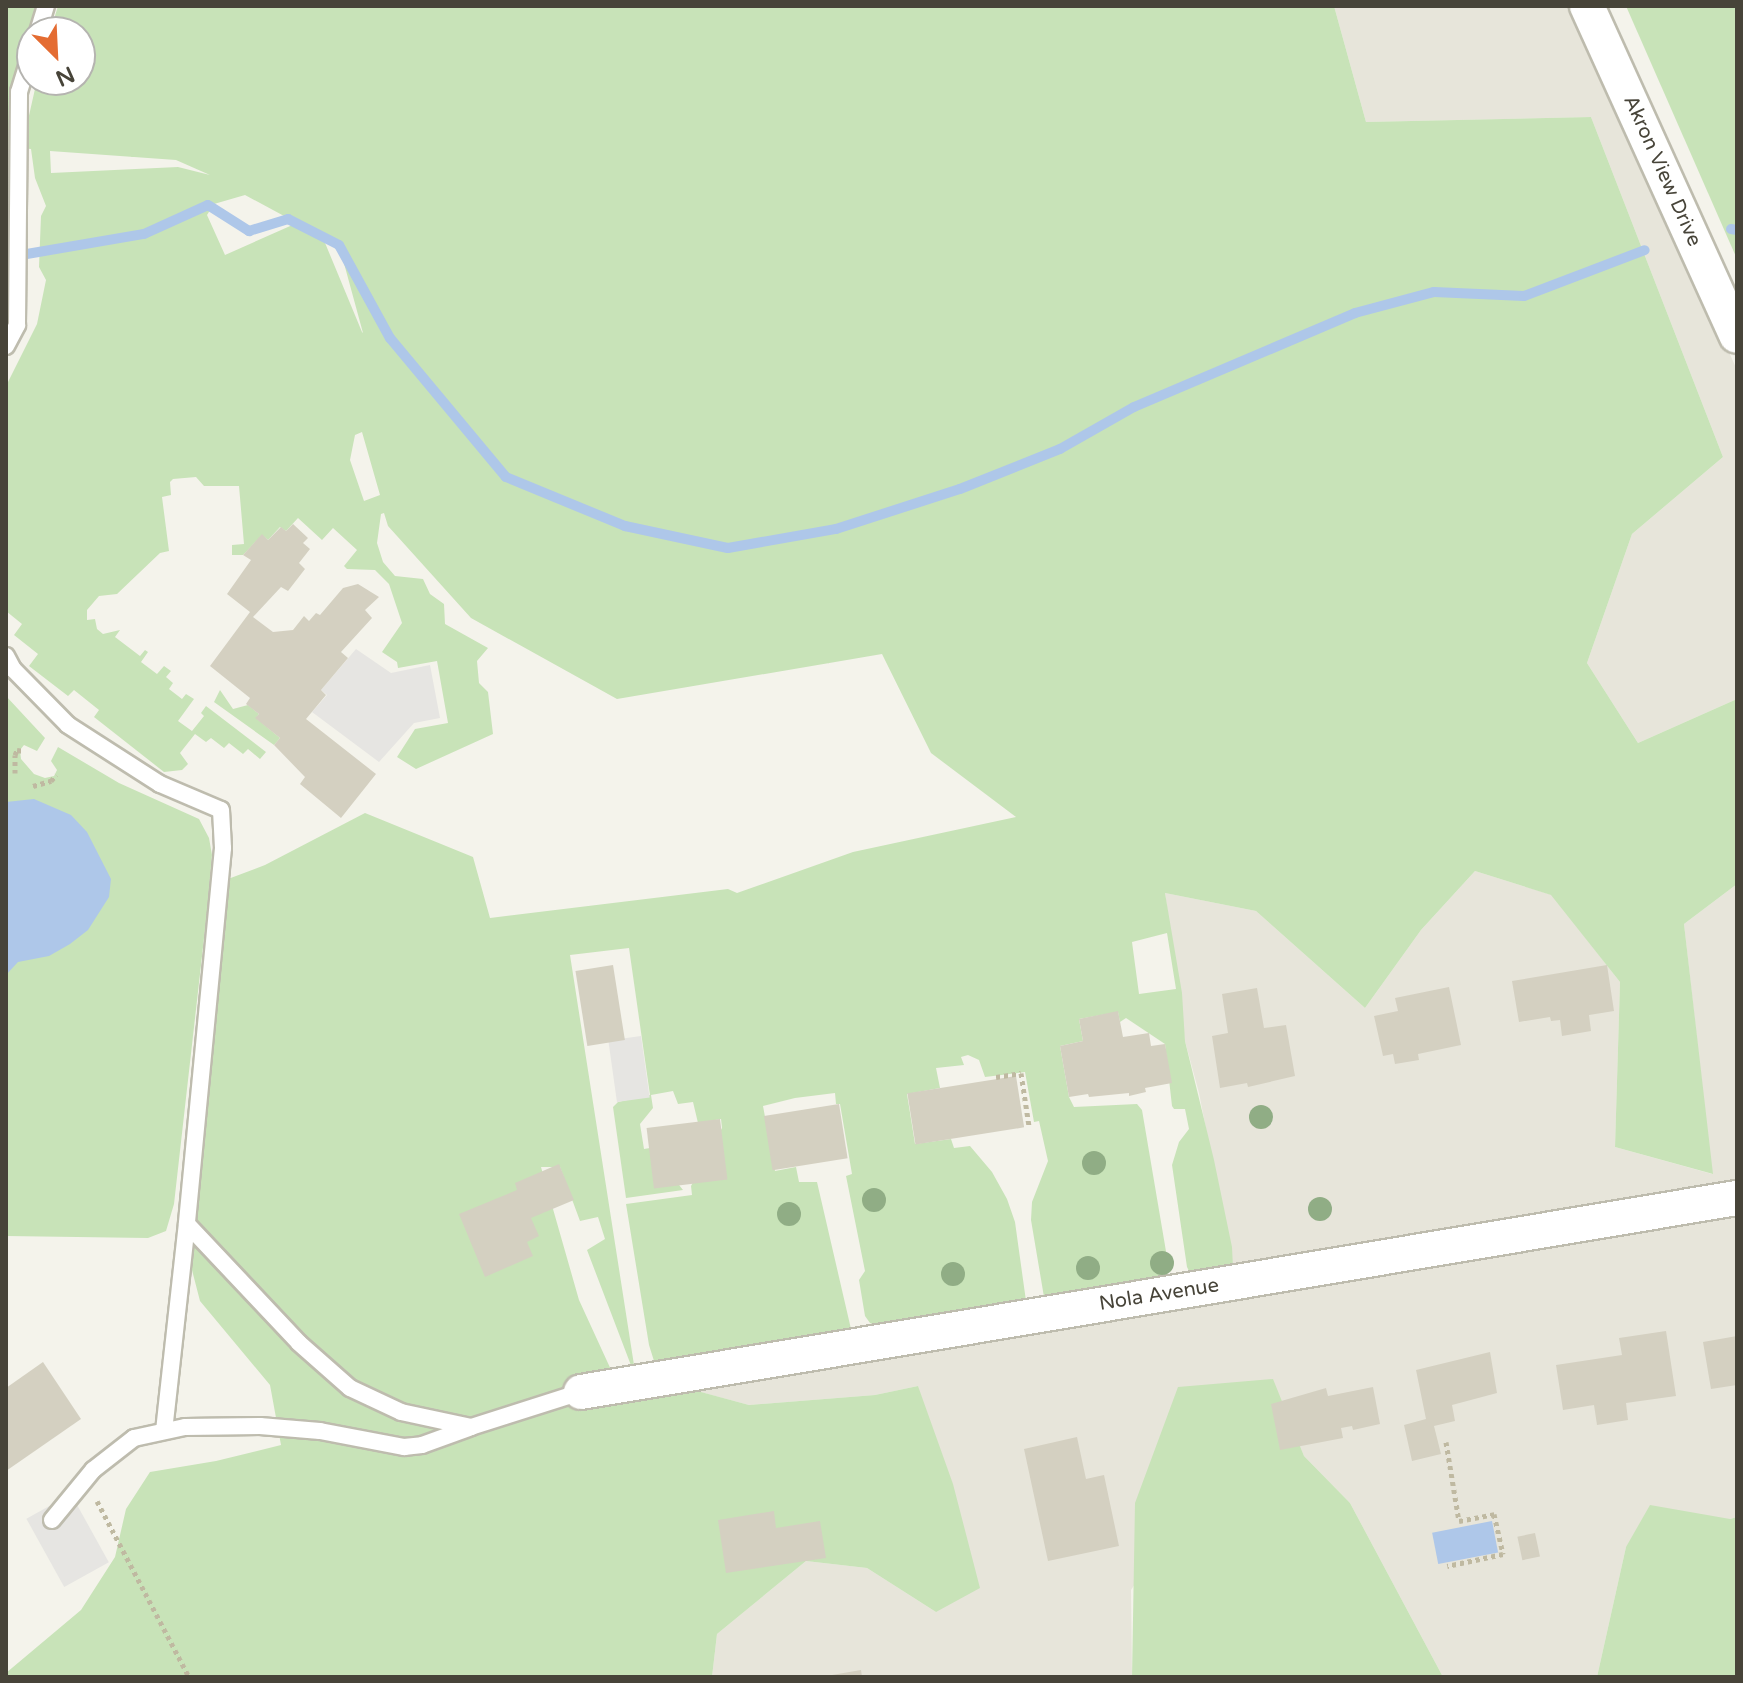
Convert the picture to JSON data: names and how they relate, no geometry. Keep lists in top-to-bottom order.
{
  "streets": {
    "street": ["Akron View Drive", "Nola Avenue"]
  },
  "north": "bottom right"
}
